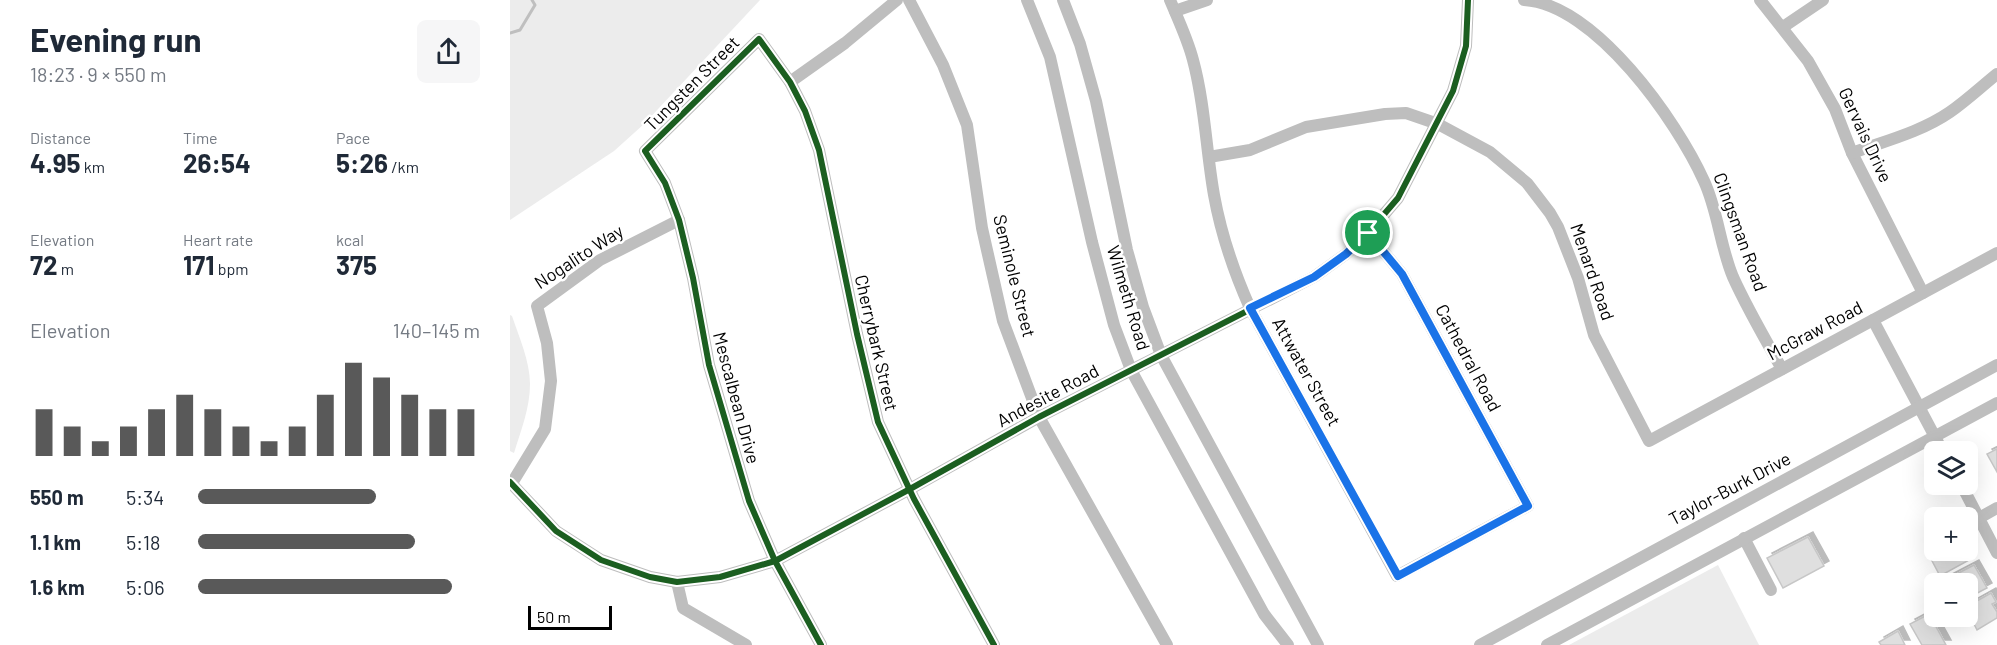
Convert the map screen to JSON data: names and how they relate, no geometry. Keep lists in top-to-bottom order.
{
  "streets": {
    "street": [
      "Tungsten Street",
      "Gervais Drive",
      "Clingsman Road",
      "Nogalito Way",
      "Menard Road",
      "Seminole Street",
      "Wilmeth Road",
      "McGraw Road",
      "Cherrybark Street",
      "Cathedral Road",
      "Attwater Street",
      "Andesite Road",
      "Mescalbean Drive",
      "Taylor-Burk Drive"
    ]
  },
  "crossings": [
    ["Tungsten Street", "Cherrybark Street"],
    ["Tungsten Street", "Mescalbean Drive"],
    ["Gervais Drive", "McGraw Road"],
    ["Clingsman Road", "McGraw Road"],
    ["Nogalito Way", "Andesite Road"],
    ["Nogalito Way", "Mescalbean Drive"],
    ["Menard Road", "McGraw Road"],
    ["Menard Road", "Attwater Street"],
    ["Menard Road", "Andesite Road"],
    ["Seminole Street", "Andesite Road"],
    ["Wilmeth Road", "Andesite Road"],
    ["Cherrybark Street", "Andesite Road"],
    ["Cathedral Road", "Attwater Street"],
    ["Cathedral Road", "Andesite Road"],
    ["Attwater Street", "Andesite Road"],
    ["Andesite Road", "Mescalbean Drive"]
  ],
  "scale_bar": "50 m",
  "page": {
    "heading": ["Evening run", "18:23 · 9 × 550 m"],
    "stats": [
      ["Distance", "4.95 km"],
      ["Time", "26:54"],
      ["Pace", "5:26 /km"],
      ["Elevation", "72 m"],
      ["Heart rate", "171 bpm"],
      ["kcal", "375"]
    ],
    "chart": ["Elevation", "140–145 m"],
    "map_buttons": ["+", "−"],
    "list": [
      {
        "name": "550 m",
        "note": "5:34"
      },
      {
        "name": "1.1 km",
        "note": "5:18"
      },
      {
        "name": "1.6 km",
        "note": "5:06"
      }
    ],
    "scale": "50 m"
  }
}
